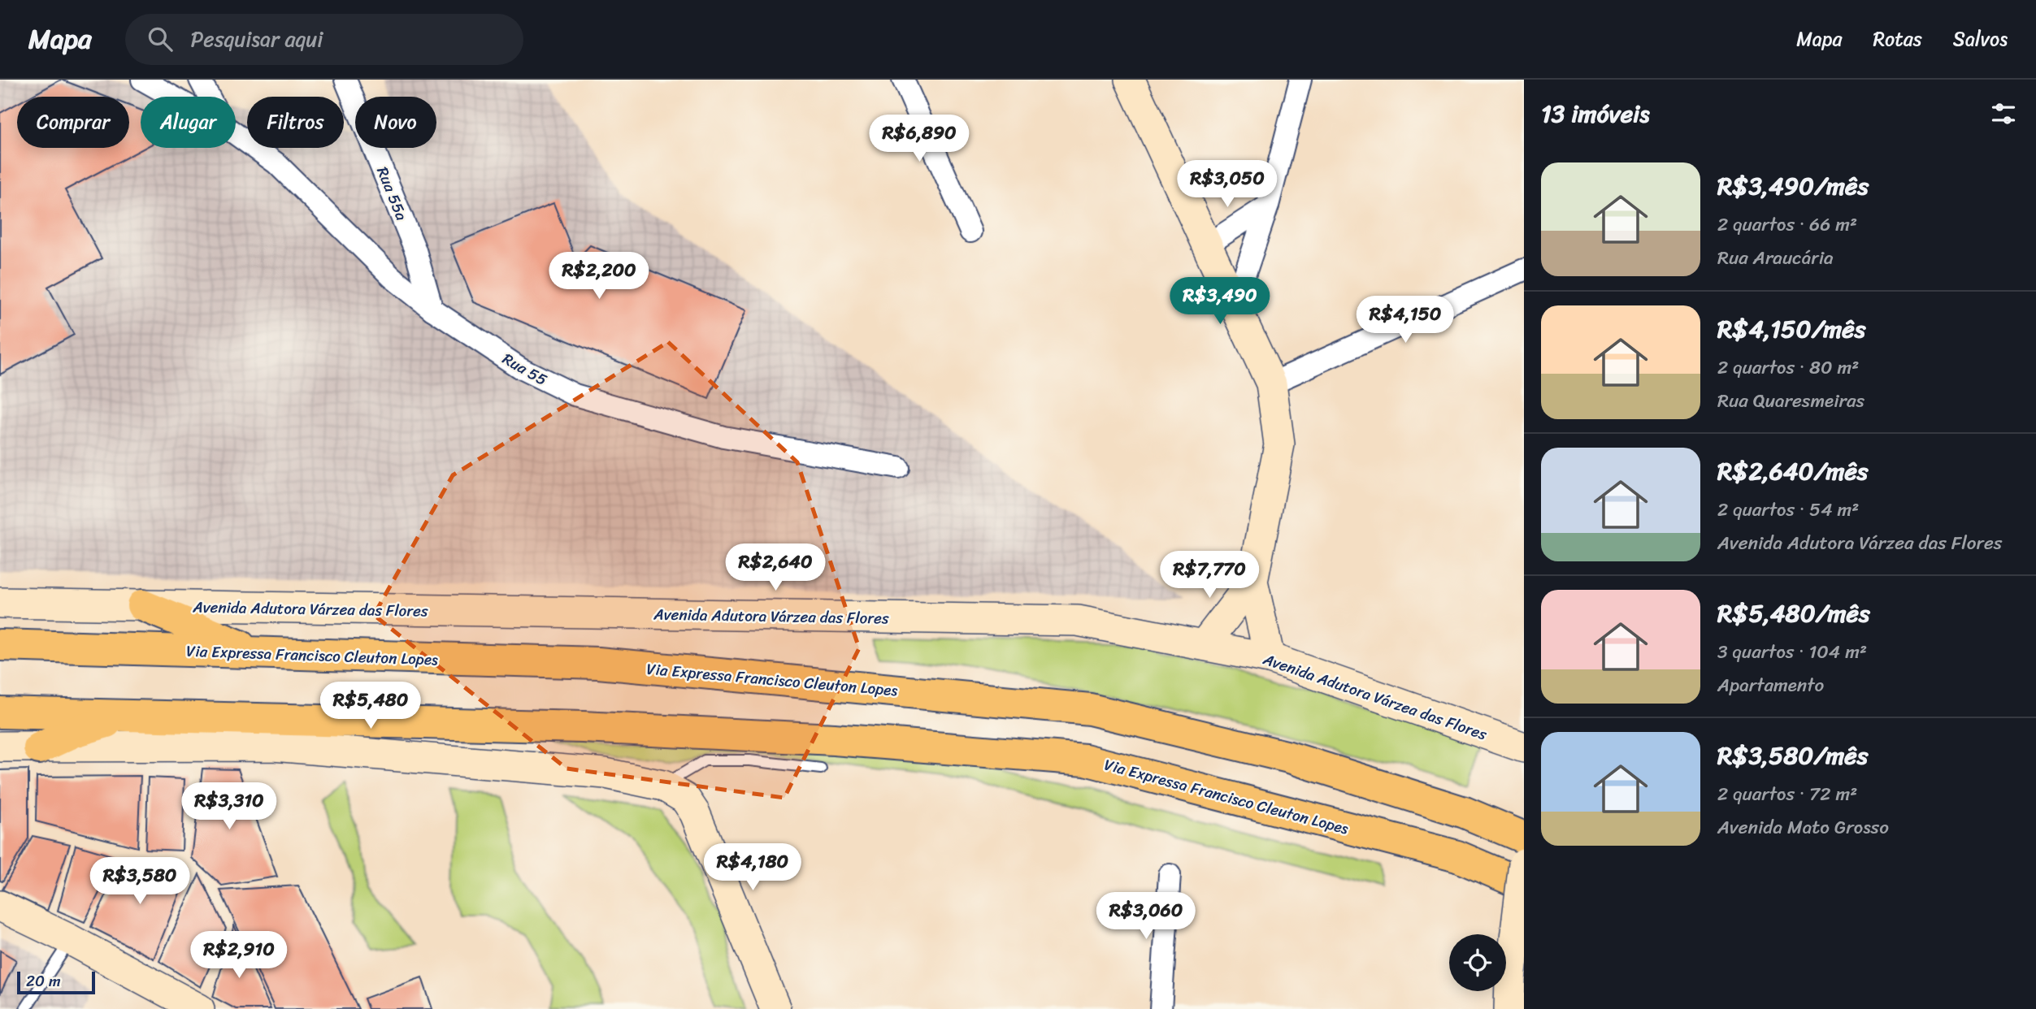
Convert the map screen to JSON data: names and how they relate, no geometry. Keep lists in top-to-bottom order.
{
  "streets": {
    "highway": ["Via Expressa Francisco Cleuton Lopes"],
    "street": ["Rua 55a", "Rua 55", "Avenida Adutora Várzea das Flores"]
  },
  "crossings": [
    ["Rua 55a", "Rua 55"]
  ],
  "scale_bar": "20 m",
  "page": {
    "header": "Mapa",
    "search": "Pesquisar aqui",
    "nav": ["Mapa", "Rotas", "Salvos"],
    "heading": "13 imóveis",
    "chip": [
      "Comprar",
      "Alugar",
      "Filtros",
      "Novo"
    ],
    "price": [
      "R$6,890",
      "R$3,050",
      "R$2,200",
      "R$3,490",
      "R$4,150",
      "R$2,640",
      "R$7,770",
      "R$5,480",
      "R$3,310",
      "R$4,180",
      "R$3,580",
      "R$3,060",
      "R$2,910"
    ],
    "list": [
      {
        "name": "R$3,490/mês",
        "note": "2 quartos · 66 m² · Rua Araucária"
      },
      {
        "name": "R$4,150/mês",
        "note": "2 quartos · 80 m² · Rua Quaresmeiras"
      },
      {
        "name": "R$2,640/mês",
        "note": "2 quartos · 54 m² · Avenida Adutora Várzea das Flores"
      },
      {
        "name": "R$5,480/mês",
        "note": "3 quartos · 104 m² · Apartamento"
      },
      {
        "name": "R$3,580/mês",
        "note": "2 quartos · 72 m² · Avenida Mato Grosso"
      }
    ],
    "scale": "20 m"
  }
}
